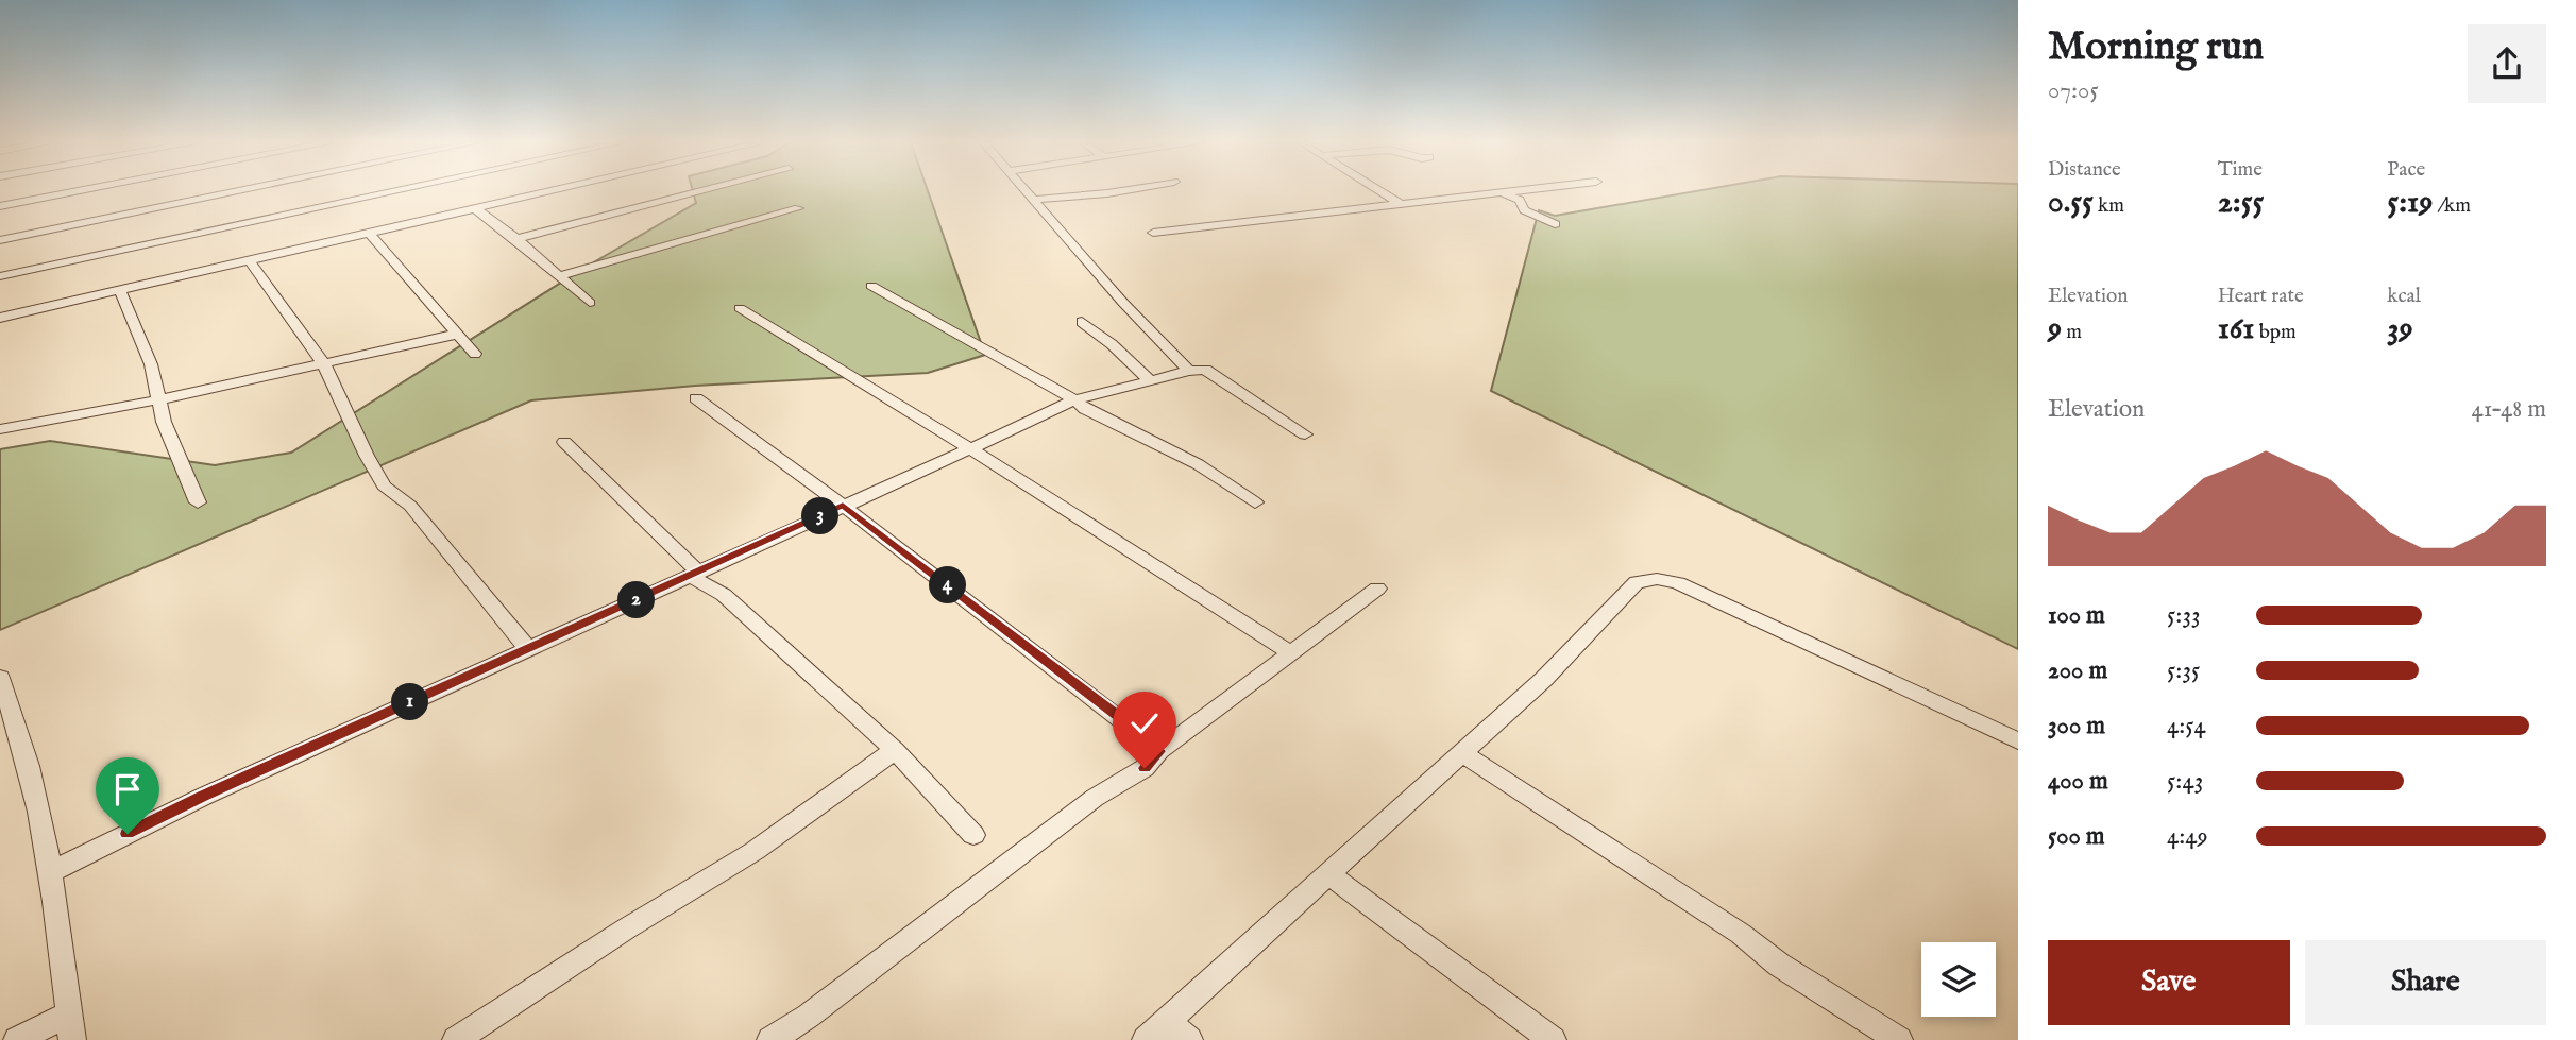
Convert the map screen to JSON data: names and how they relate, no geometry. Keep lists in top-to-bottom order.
{
  "page": {
    "heading": ["Morning run", "07:05"],
    "stats": [
      ["Distance", "0.55 km"],
      ["Time", "2:55"],
      ["Pace", "5:19 /km"],
      ["Elevation", "9 m"],
      ["Heart rate", "161 bpm"],
      ["kcal", "39"]
    ],
    "chart": ["Elevation", "41–48 m"],
    "pins": [
      "3",
      "4",
      "2",
      "1"
    ],
    "list": [
      {
        "name": "100 m",
        "note": "5:33"
      },
      {
        "name": "200 m",
        "note": "5:35"
      },
      {
        "name": "300 m",
        "note": "4:54"
      },
      {
        "name": "400 m",
        "note": "5:43"
      },
      {
        "name": "500 m",
        "note": "4:49"
      }
    ],
    "buttons": ["Save", "Share"]
  }
}
